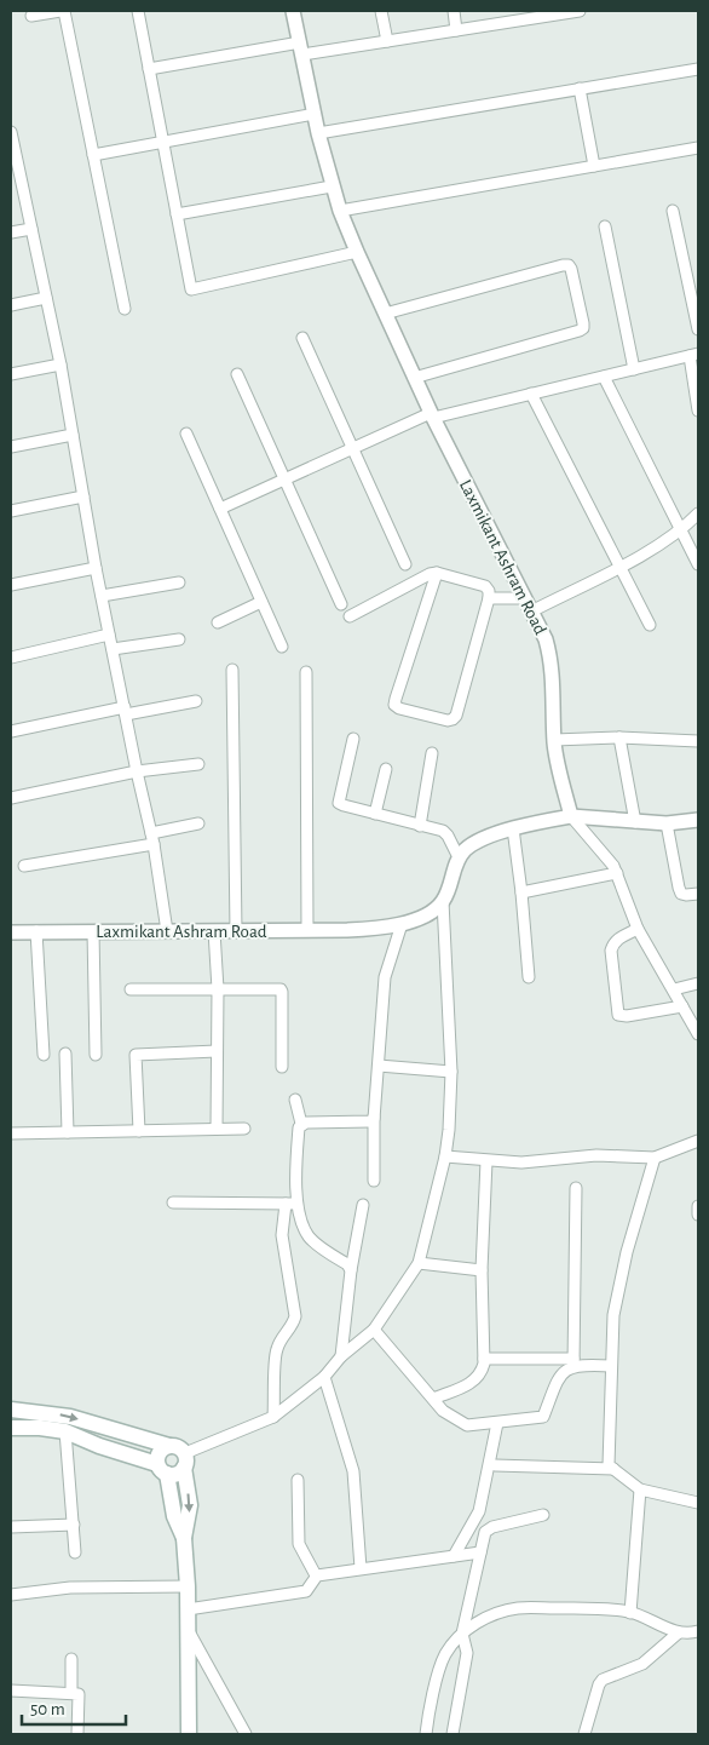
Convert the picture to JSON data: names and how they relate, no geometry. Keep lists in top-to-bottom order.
{
  "streets": {
    "street": ["Laxmikant Ashram Road"]
  },
  "scale_bar": "50 m"
}
